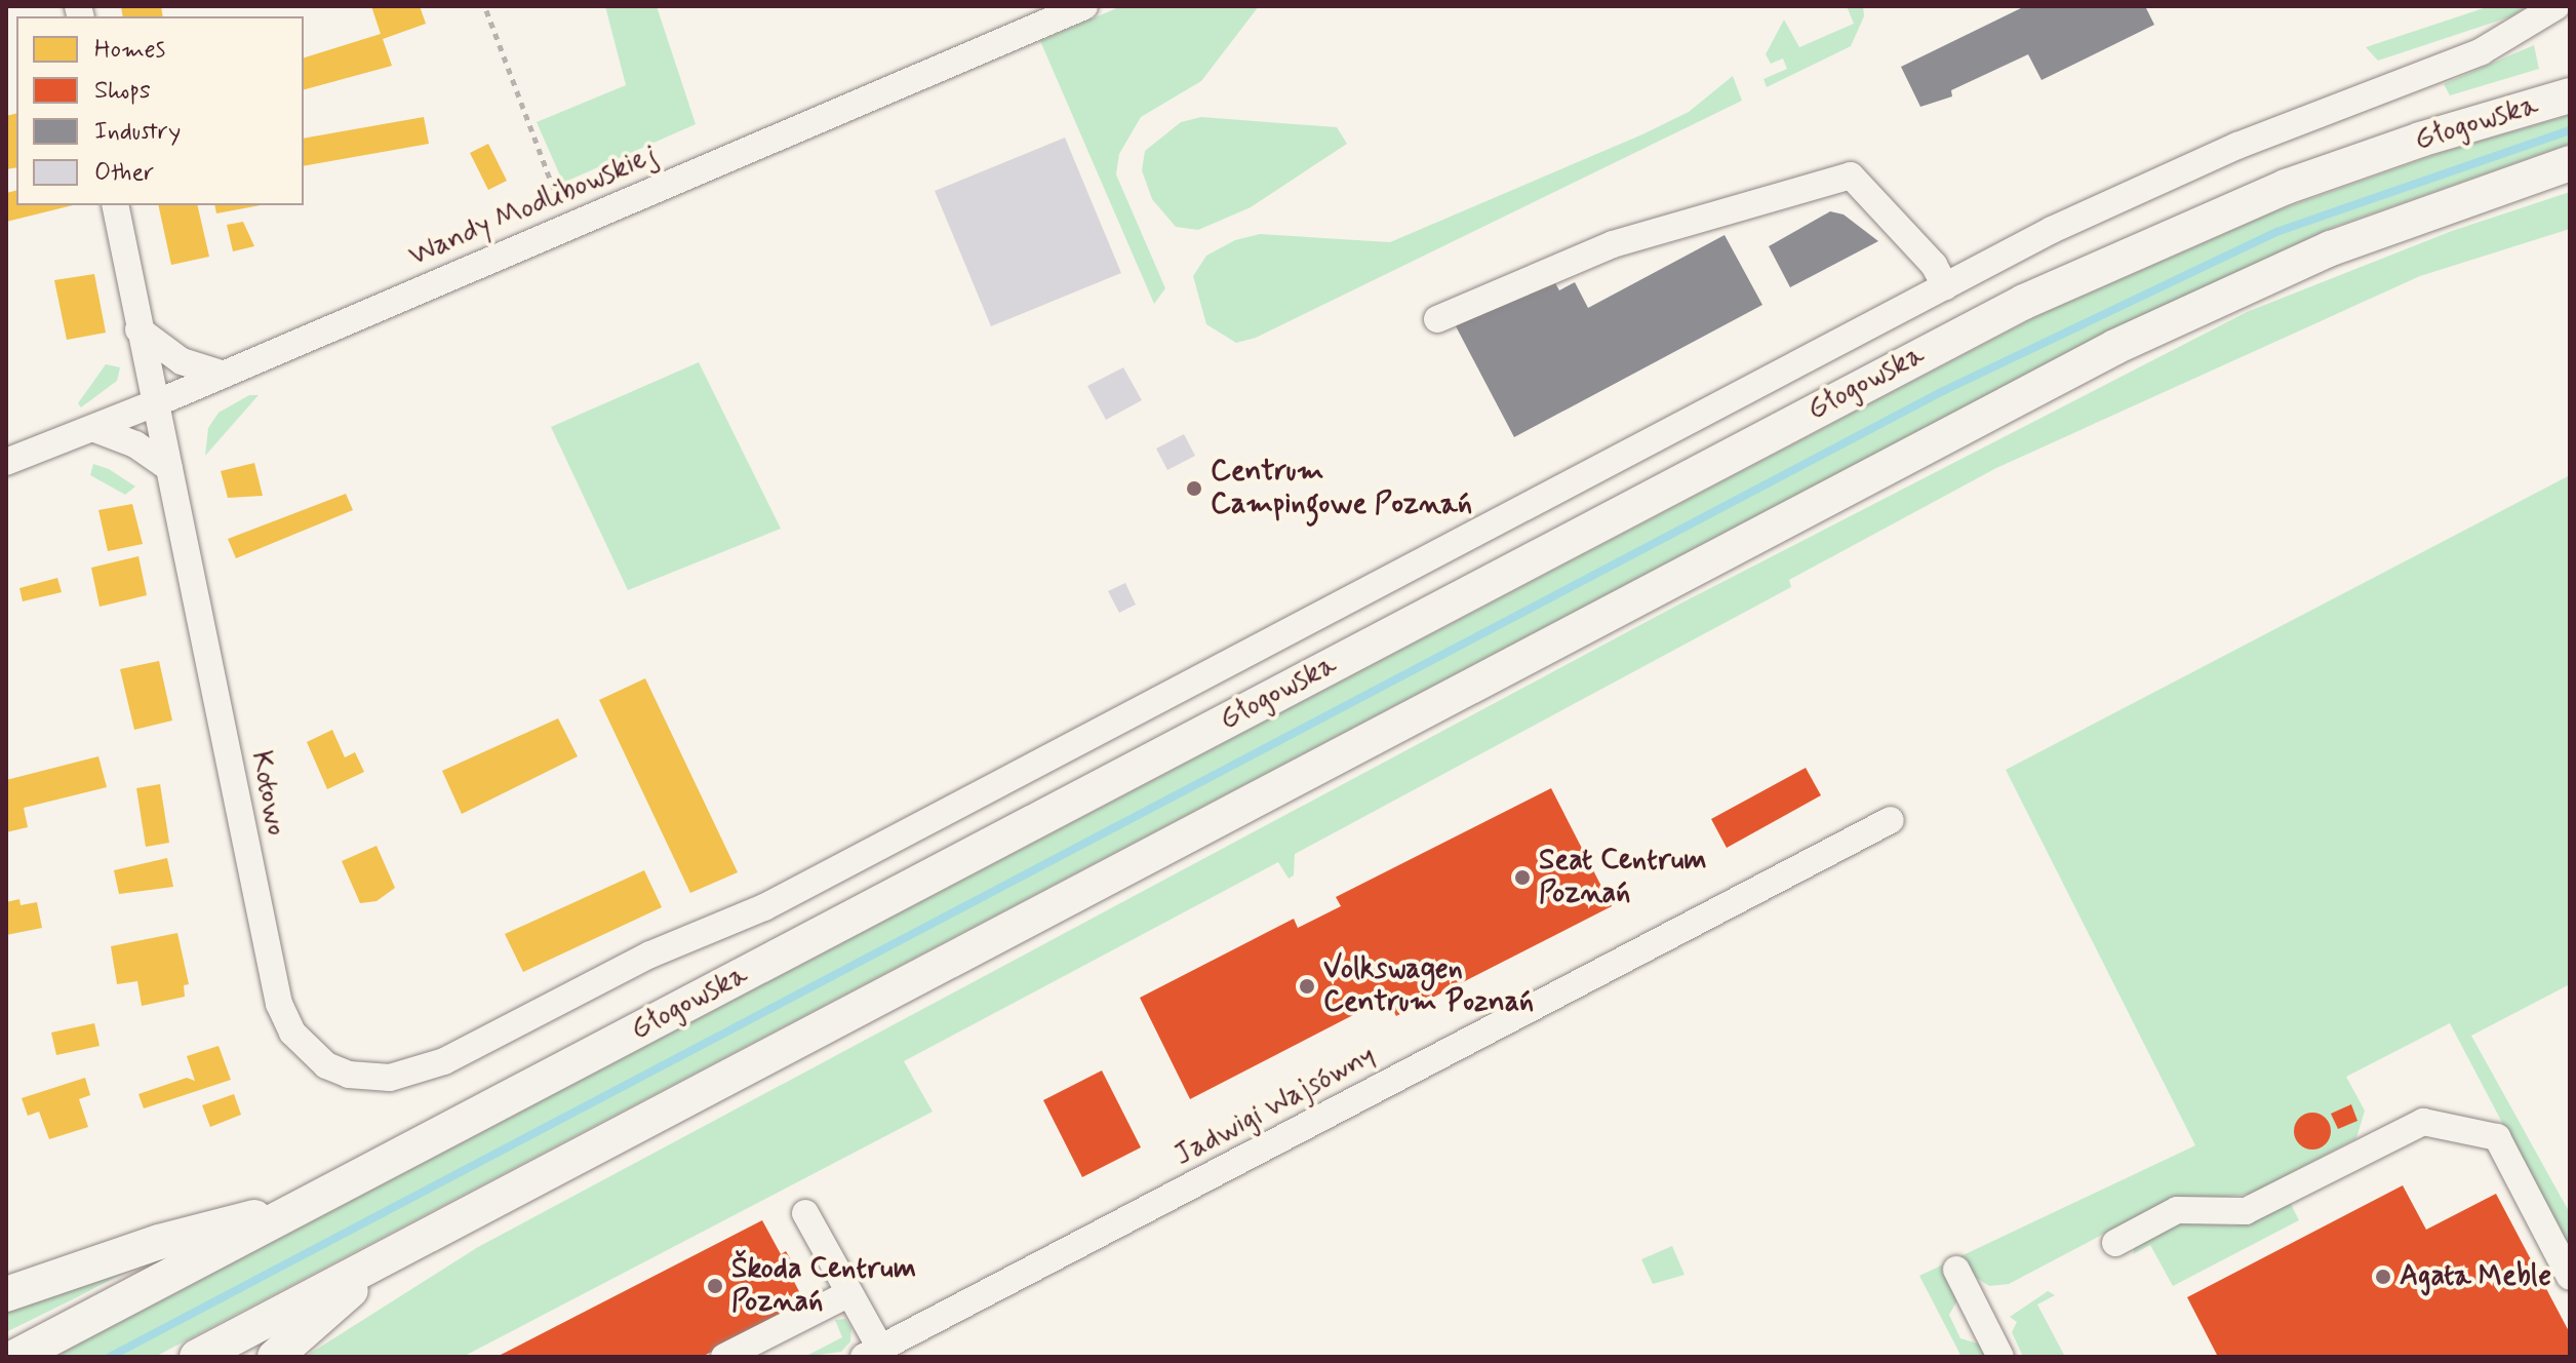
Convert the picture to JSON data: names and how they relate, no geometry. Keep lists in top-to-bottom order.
{
  "streets": {
    "main road": ["Głogowska"],
    "street": ["Wandy Modlibowskiej", "Kotowo", "Jadwigi Wajsówny"]
  },
  "crossings": [
    ["Wandy Modlibowskiej", "Kotowo"]
  ],
  "places": [
    "Centrum Campingowe Poznań",
    "Seat Centrum Poznań",
    "Volkswagen Centrum Poznań",
    "Agata Meble",
    "Škoda Centrum Poznań"
  ],
  "legend": [
    "Homes",
    "Shops",
    "Industry",
    "Other"
  ]
}
